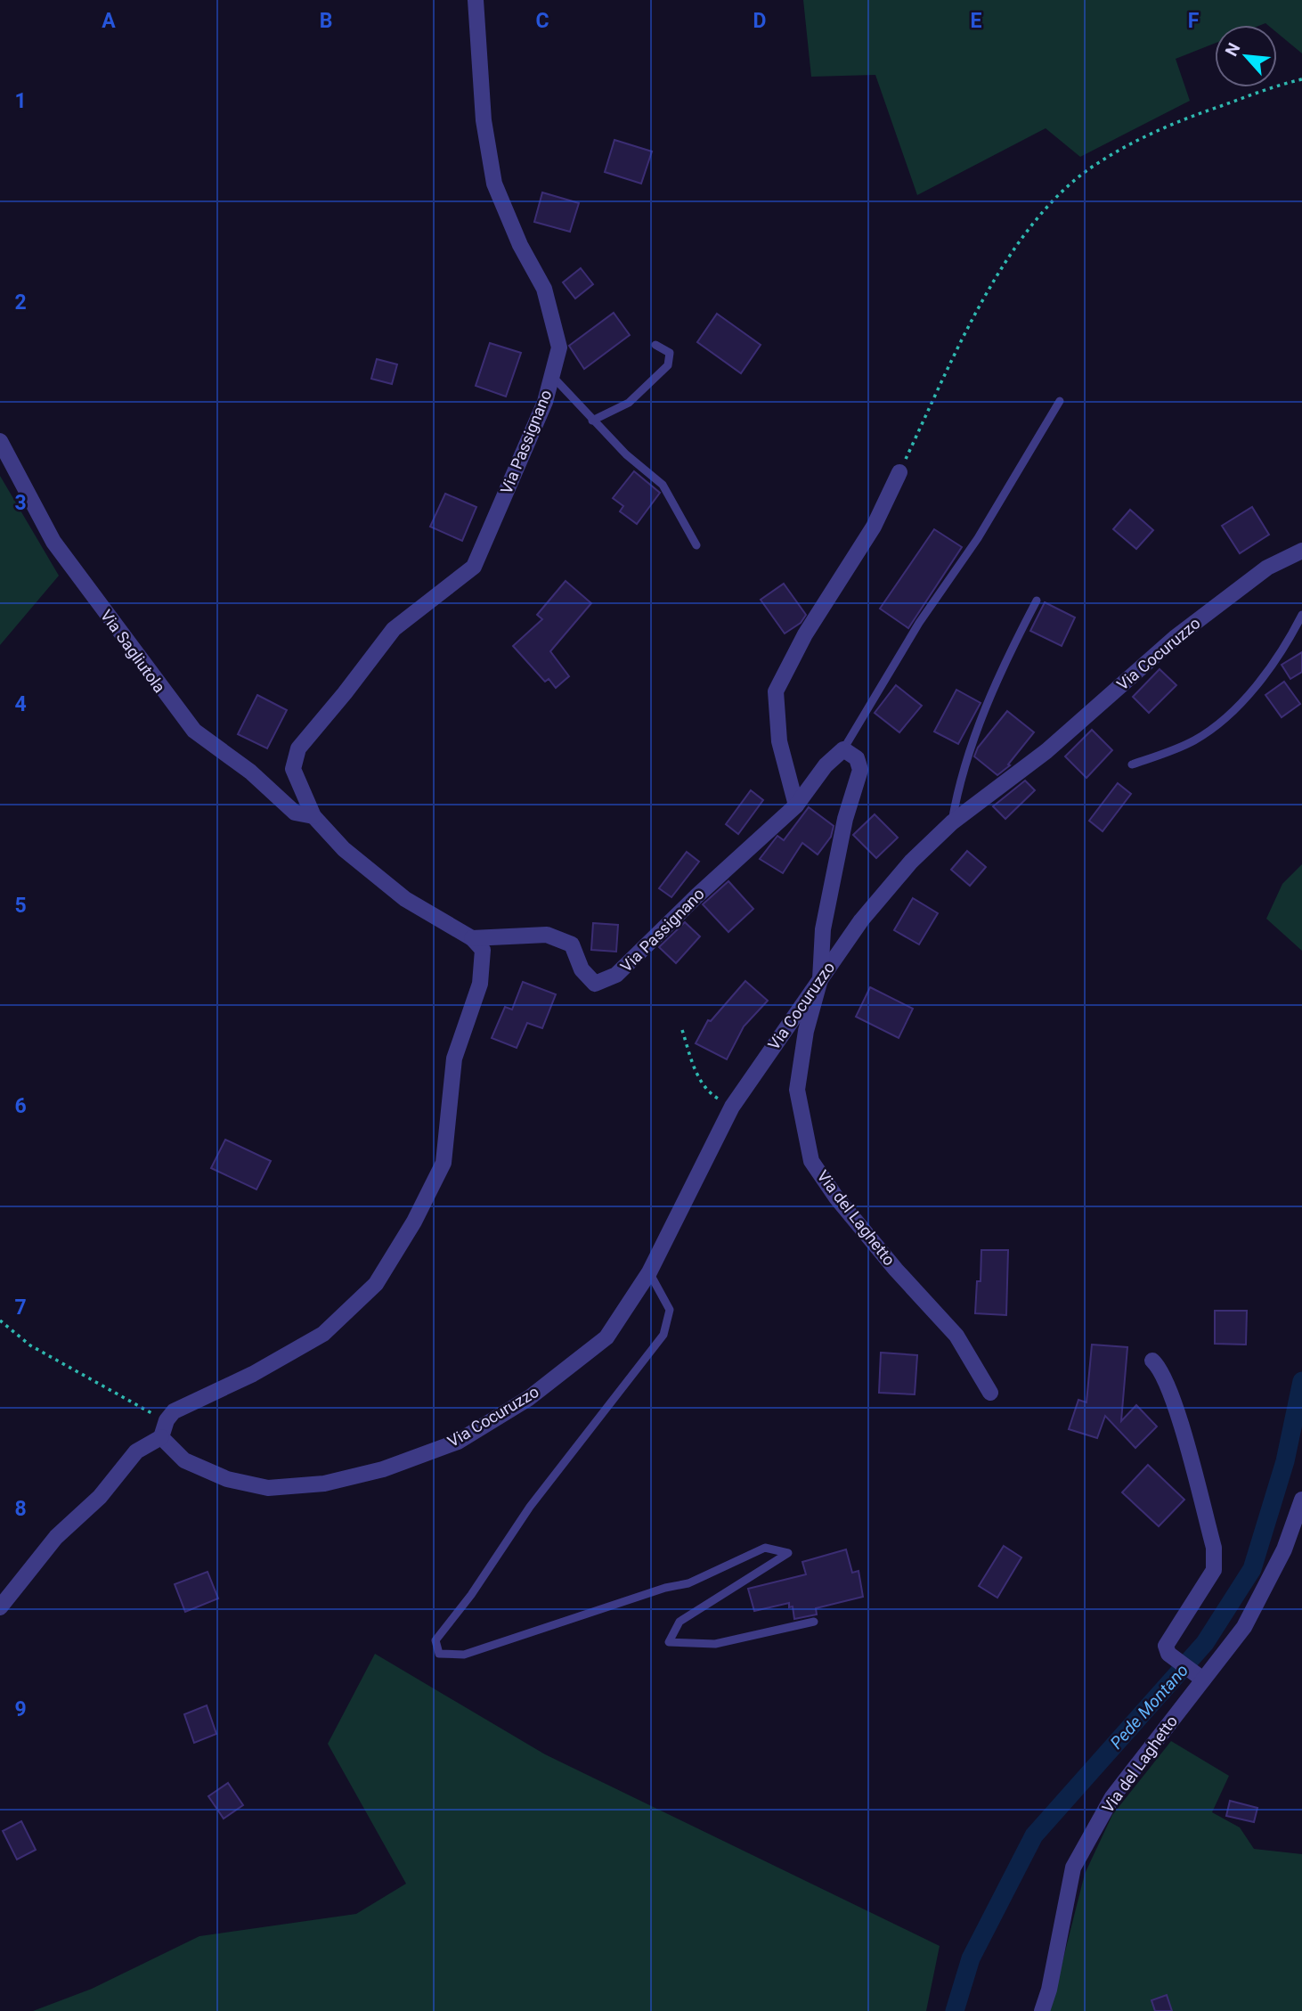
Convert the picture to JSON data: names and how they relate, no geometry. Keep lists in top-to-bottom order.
{
  "streets": {
    "street": [
      "Via Passignano",
      "Via Sagliutola",
      "Via Cocuruzzo",
      "Via del Laghetto"
    ]
  },
  "crossings": [
    ["Via Passignano", "Via Sagliutola"],
    ["Via Cocuruzzo", "Via del Laghetto"]
  ],
  "water": ["Pede Montano"],
  "north": "top left",
  "grid": {
    "columns": [
      "A",
      "B",
      "C",
      "D",
      "E",
      "F"
    ],
    "rows": [
      "1",
      "2",
      "3",
      "4",
      "5",
      "6",
      "7",
      "8",
      "9"
    ]
  }
}
